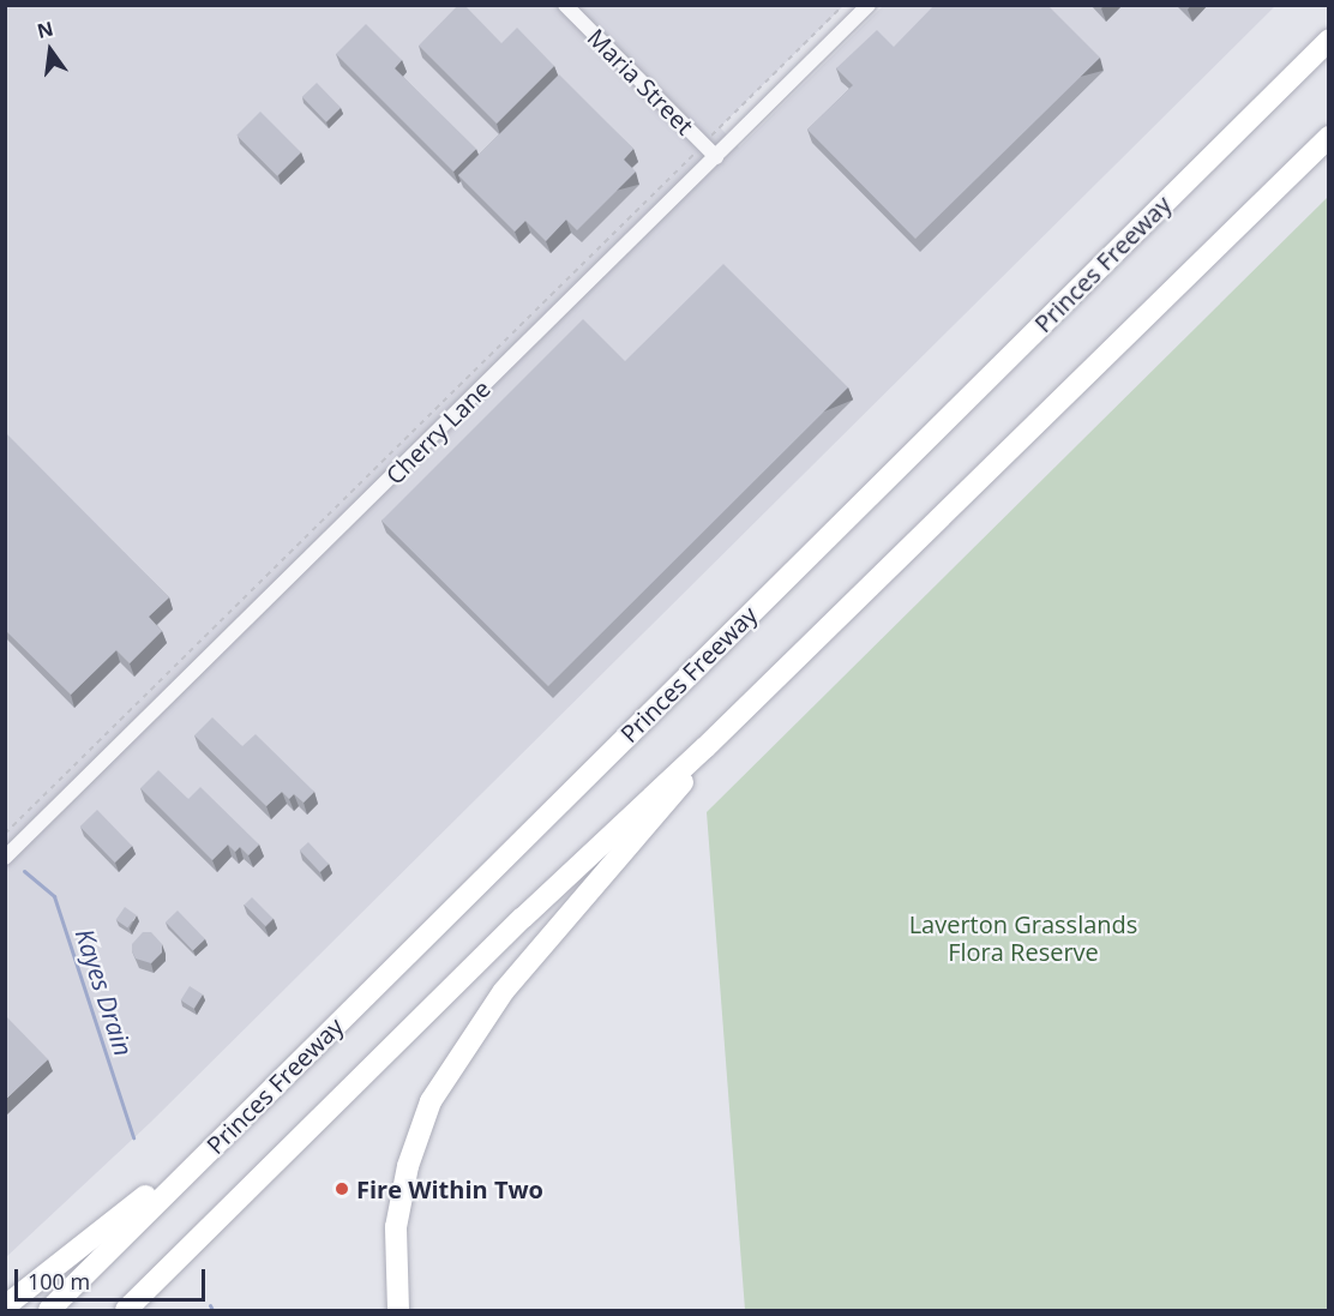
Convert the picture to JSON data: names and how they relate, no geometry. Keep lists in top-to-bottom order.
{
  "streets": {
    "highway": ["Princes Freeway"],
    "street": ["Maria Street", "Cherry Lane"]
  },
  "crossings": [
    ["Maria Street", "Cherry Lane"]
  ],
  "water": ["Kayes Drain"],
  "parks": ["Laverton Grasslands Flora Reserve"],
  "places": ["Fire Within Two"],
  "scale_bar": "100 m",
  "north": "top"
}
